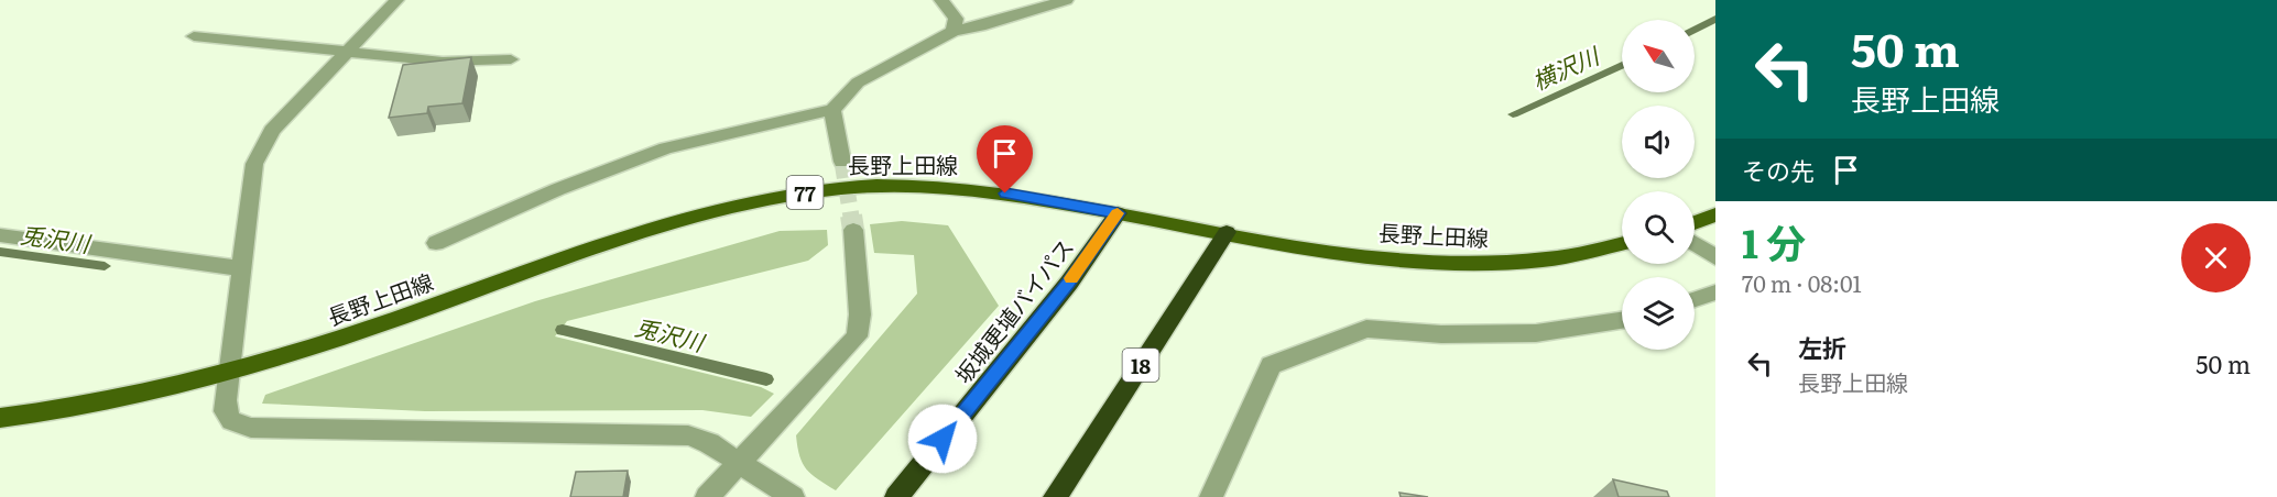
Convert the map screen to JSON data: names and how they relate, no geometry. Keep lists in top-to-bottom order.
{
  "streets": {
    "highway": ["坂城更埴バイパス", "18"],
    "main road": ["長野上田線", "77"]
  },
  "crossings": [
    ["長野上田線", "坂城更埴バイパス"],
    ["長野上田線", "18"]
  ],
  "water": ["横沢川", "兎沢川"],
  "north": "top left",
  "page": {
    "turn": ["50 m", "長野上田線"],
    "then": "その先",
    "heading": ["1 分", "70 m · 08:01"],
    "list": [
      {
        "name": "左折",
        "note": "長野上田線",
        "value": "50 m"
      }
    ]
  }
}
